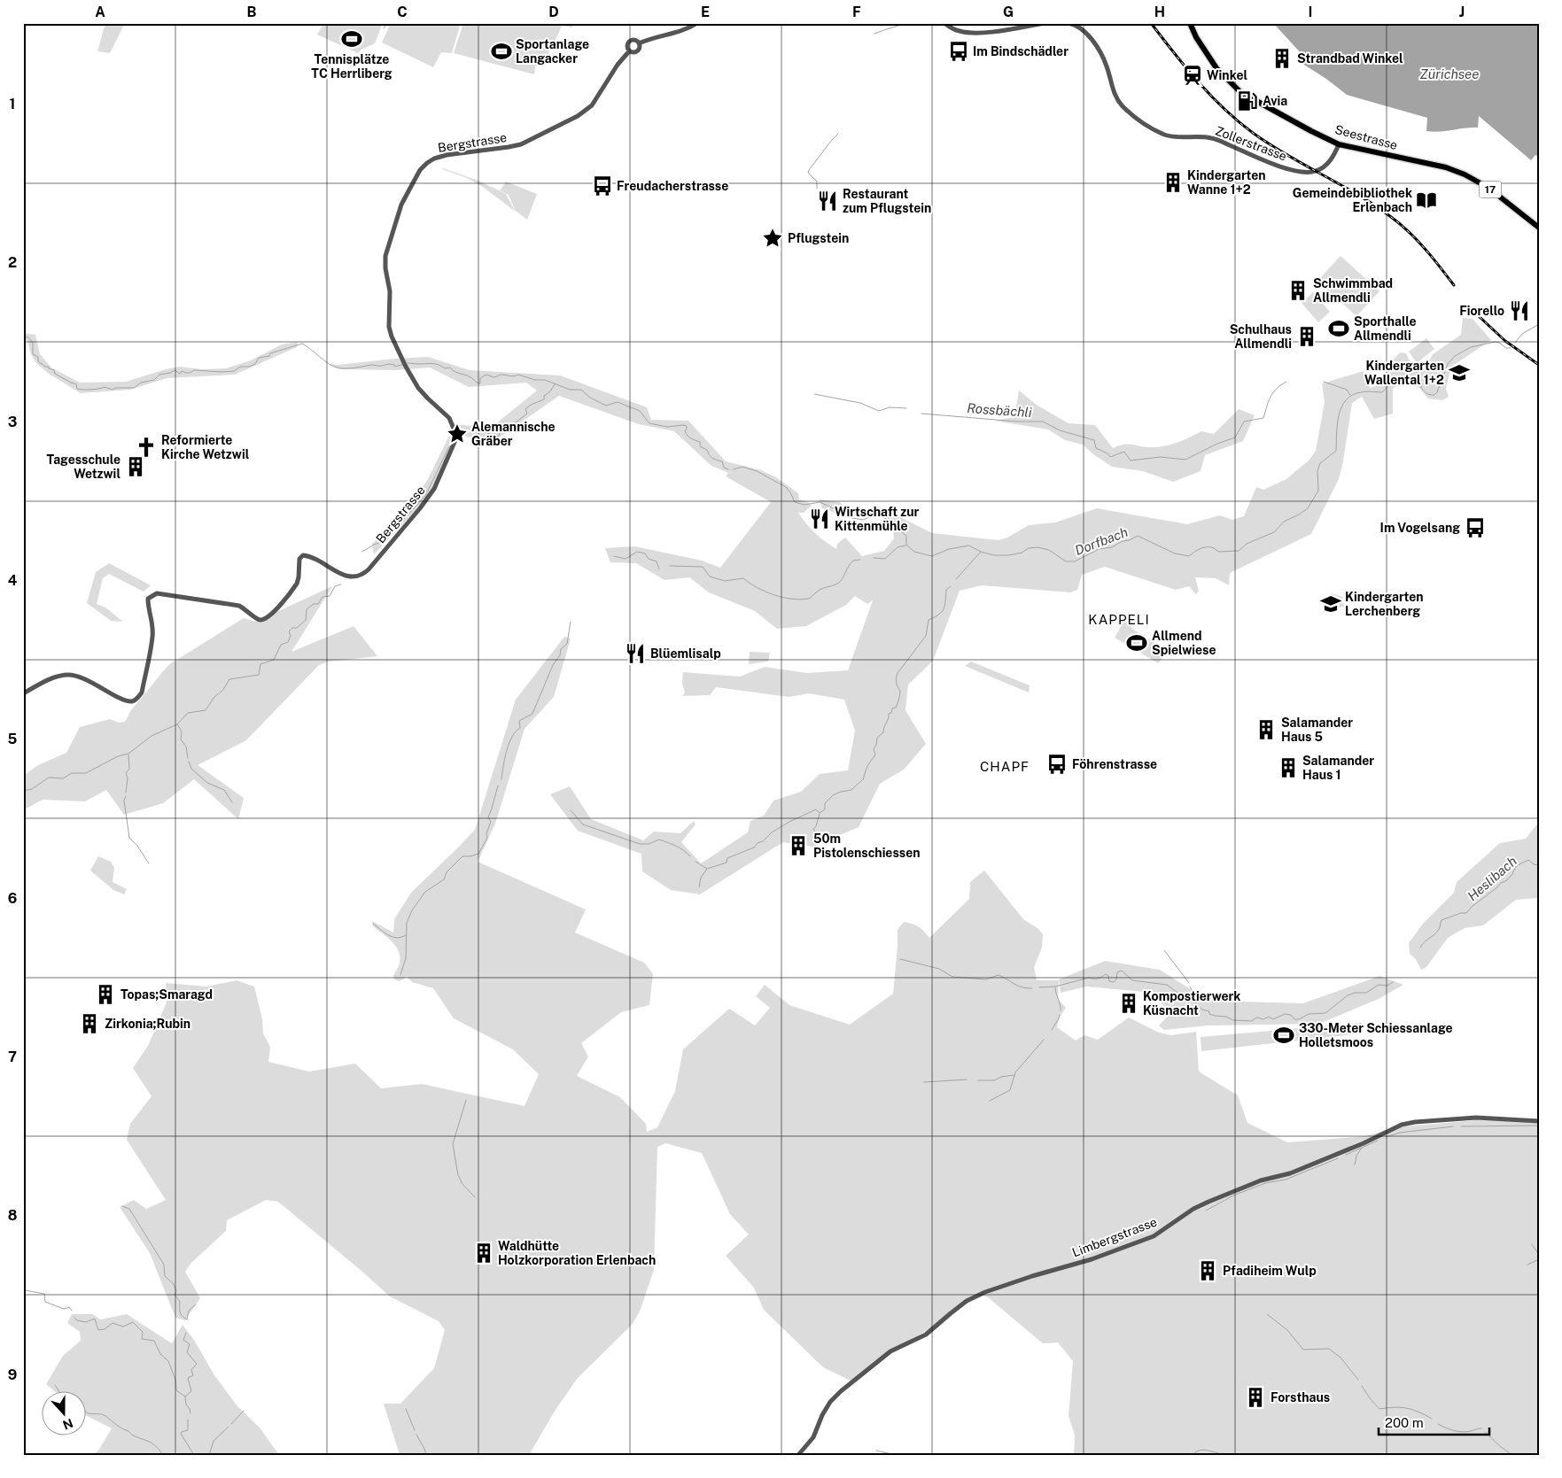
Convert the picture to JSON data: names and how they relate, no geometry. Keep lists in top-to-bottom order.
{
  "streets": {
    "main road": ["Seestrasse", "17"],
    "street": ["Bergstrasse", "Zollerstrasse", "Limbergstrasse"]
  },
  "crossings": [
    ["Seestrasse", "Zollerstrasse"]
  ],
  "districts": ["KAPPELI", "CHAPF"],
  "water": [
    "Zürichsee",
    "Rossbächli",
    "Dorfbach",
    "Heslibach"
  ],
  "places": {
    "sports": [
      "Tennisplätze TC Herrliberg",
      "Sportanlage Langacker",
      "Sporthalle Allmendli",
      "Allmend Spielwiese",
      "330-Meter Schiessanlage Holletsmoos"
    ],
    "bus stop": [
      "Im Bindschädler",
      "Freudacherstrasse",
      "Im Vogelsang",
      "Föhrenstrasse"
    ],
    "building": [
      "Strandbad Winkel",
      "Kindergarten Wanne 1+2",
      "Schwimmbad Allmendli",
      "Schulhaus Allmendli",
      "Tagesschule Wetzwil",
      "Salamander Haus 5",
      "Salamander Haus 1",
      "50m Pistolenschiessen",
      "Topas;Smaragd",
      "Kompostierwerk Küsnacht",
      "Zirkonia;Rubin",
      "Waldhütte Holzkorporation Erlenbach",
      "Pfadiheim Wulp",
      "Forsthaus"
    ],
    "station": ["Winkel"],
    "fuel station": ["Avia"],
    "library": ["Gemeindebibliothek Erlenbach"],
    "restaurant": [
      "Restaurant zum Pflugstein",
      "Fiorello",
      "Wirtschaft zur Kittenmühle",
      "Blüemlisalp"
    ],
    "place": ["Pflugstein", "Alemannische Gräber"],
    "school or university": ["Kindergarten Wallental 1+2", "Kindergarten Lerchenberg"],
    "church": ["Reformierte Kirche Wetzwil"]
  },
  "scale_bar": "200 m",
  "north": "bottom",
  "grid": {
    "columns": [
      "A",
      "B",
      "C",
      "D",
      "E",
      "F",
      "G",
      "H",
      "I",
      "J"
    ],
    "rows": [
      "1",
      "2",
      "3",
      "4",
      "5",
      "6",
      "7",
      "8",
      "9"
    ]
  }
}
